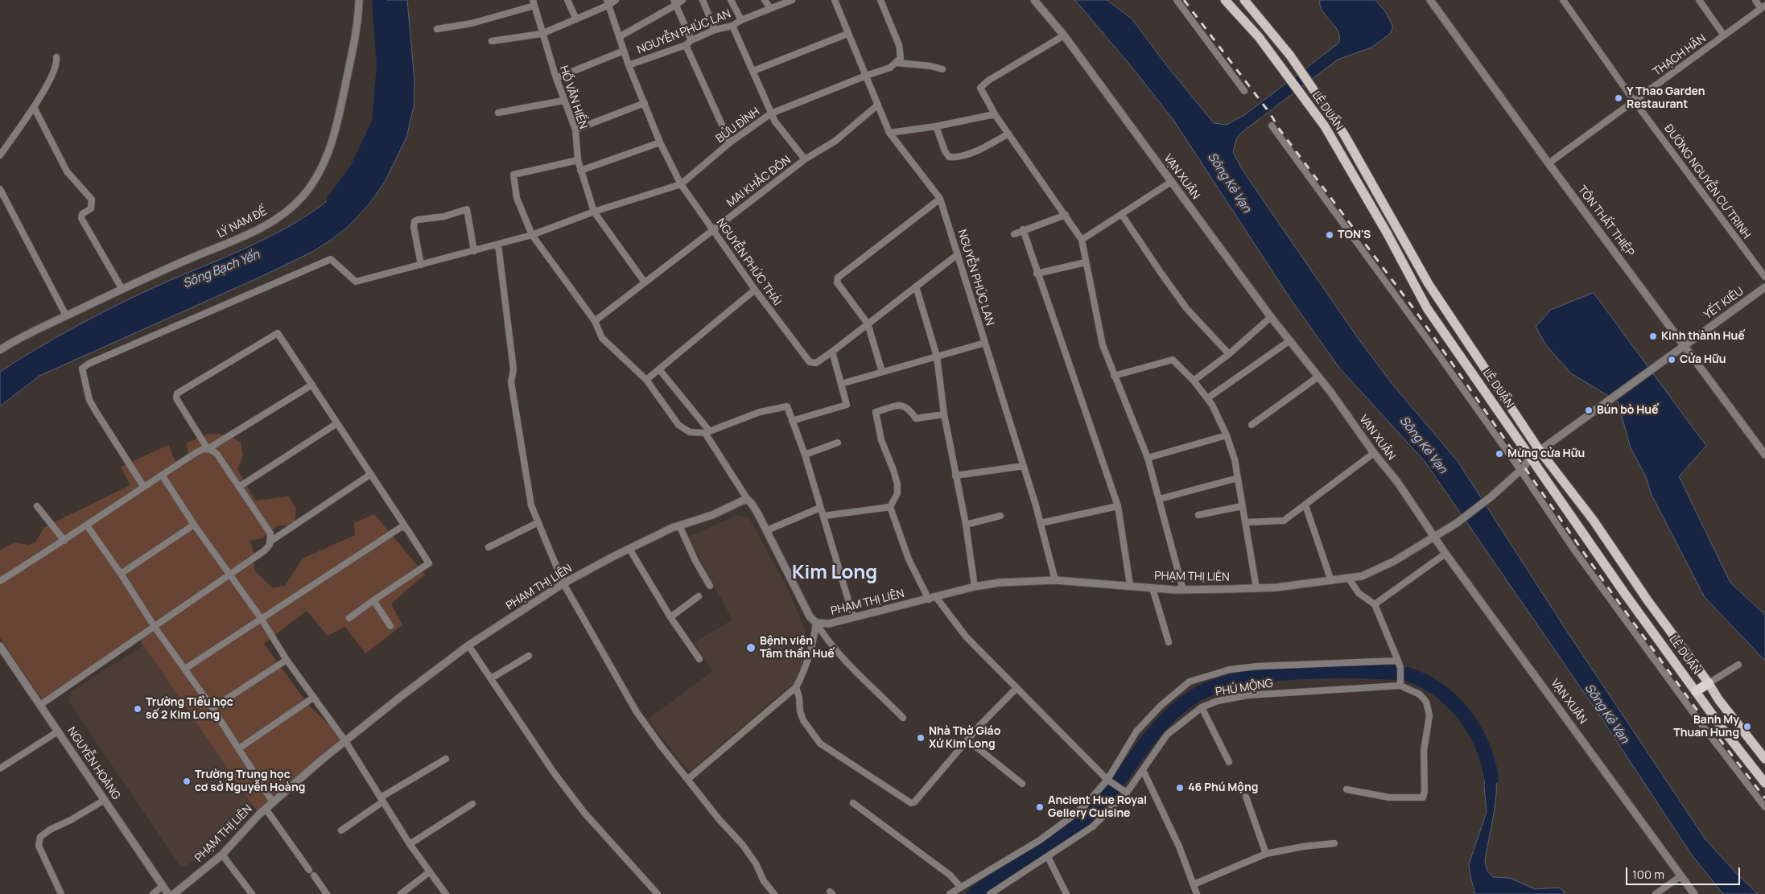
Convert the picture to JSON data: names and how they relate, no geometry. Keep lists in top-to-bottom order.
{
  "streets": {
    "main road": ["LÊ DUẨN"],
    "street": [
      "NGUYỄN PHÚC LAN",
      "THẠCH HÃN",
      "HỒ VĂN HIẾN",
      "BỬU ĐÌNH",
      "VẠN XUÂN",
      "MAI KHẮC ĐÔN",
      "ĐƯỜNG NGUYỄN CƯ TRINH",
      "TÔN THẤT THIỆP",
      "LÝ NAM ĐẾ",
      "NGUYỄN PHÚC THÁI",
      "YẾT KIÊU",
      "PHẠM THỊ LIÊN",
      "PHÚ MỘNG",
      "NGUYỄN HOÀNG"
    ]
  },
  "crossings": [
    ["NGUYỄN PHÚC LAN", "BỬU ĐÌNH"],
    ["NGUYỄN PHÚC LAN", "MAI KHẮC ĐÔN"],
    ["NGUYỄN PHÚC LAN", "NGUYỄN PHÚC THÁI"],
    ["NGUYỄN PHÚC LAN", "PHẠM THỊ LIÊN"],
    ["THẠCH HÃN", "ĐƯỜNG NGUYỄN CƯ TRINH"],
    ["THẠCH HÃN", "TÔN THẤT THIỆP"],
    ["HỒ VĂN HIẾN", "BỬU ĐÌNH"],
    ["HỒ VĂN HIẾN", "MAI KHẮC ĐÔN"],
    ["LÊ DUẨN", "YẾT KIÊU"],
    ["LÊ DUẨN", "PHẠM THỊ LIÊN"],
    ["BỬU ĐÌNH", "NGUYỄN PHÚC THÁI"],
    ["VẠN XUÂN", "PHẠM THỊ LIÊN"],
    ["MAI KHẮC ĐÔN", "NGUYỄN PHÚC THÁI"],
    ["TÔN THẤT THIỆP", "YẾT KIÊU"]
  ],
  "districts": ["Kim Long"],
  "water": ["Sông Kẻ Vạn", "Sông Bạch Yến"],
  "places": [
    "Y Thao Garden Restaurant",
    "TON'S",
    "Kinh thành Huế",
    "Cửa Hữu",
    "Bún bò Huế",
    "Mừng cửa Hữu",
    "Bệnh viện Tâm thần Huế",
    "Trường Tiểu học số 2 Kim Long",
    "Banh My Thuan Hung",
    "Nhà Thờ Giáo Xứ Kim Long",
    "Trường Trung học cơ sở Nguyễn Hoàng",
    "46 Phú Mộng",
    "Ancient Hue Royal Gellery Cuisine"
  ],
  "scale_bar": "100 m"
}
